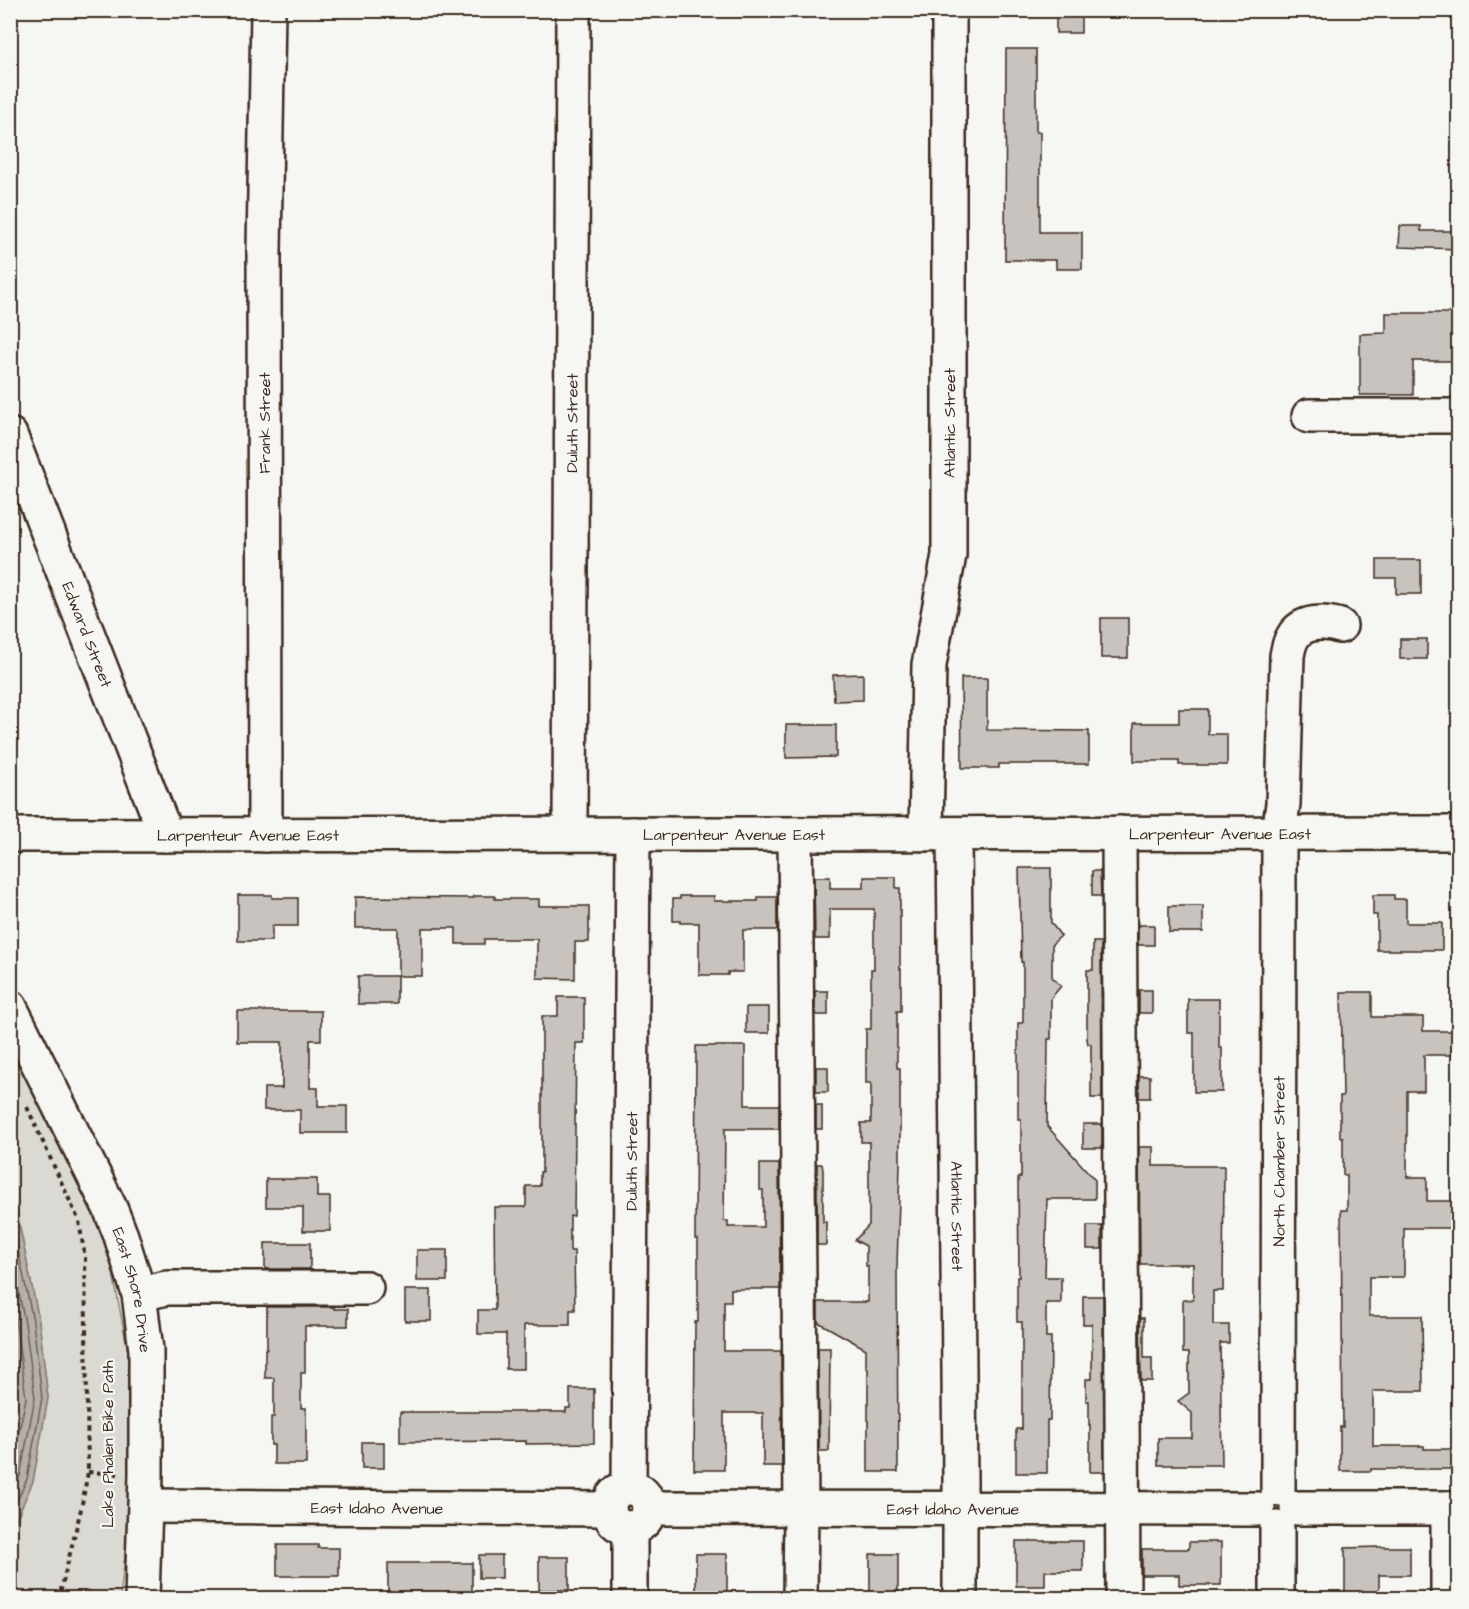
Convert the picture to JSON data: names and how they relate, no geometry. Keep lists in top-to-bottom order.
{
  "streets": {
    "street": [
      "Duluth Street",
      "Frank Street",
      "Atlantic Street",
      "Edward Street",
      "Larpenteur Avenue East",
      "North Chamber Street",
      "East Shore Drive",
      "East Idaho Avenue"
    ],
    "path": ["Lake Phalen Bike Path"]
  },
  "crossings": [
    ["Duluth Street", "Larpenteur Avenue East"],
    ["Duluth Street", "East Idaho Avenue"],
    ["Frank Street", "Larpenteur Avenue East"],
    ["Atlantic Street", "Larpenteur Avenue East"],
    ["Atlantic Street", "East Idaho Avenue"],
    ["Edward Street", "Larpenteur Avenue East"],
    ["Larpenteur Avenue East", "North Chamber Street"],
    ["North Chamber Street", "East Idaho Avenue"],
    ["East Shore Drive", "East Idaho Avenue"]
  ]
}
